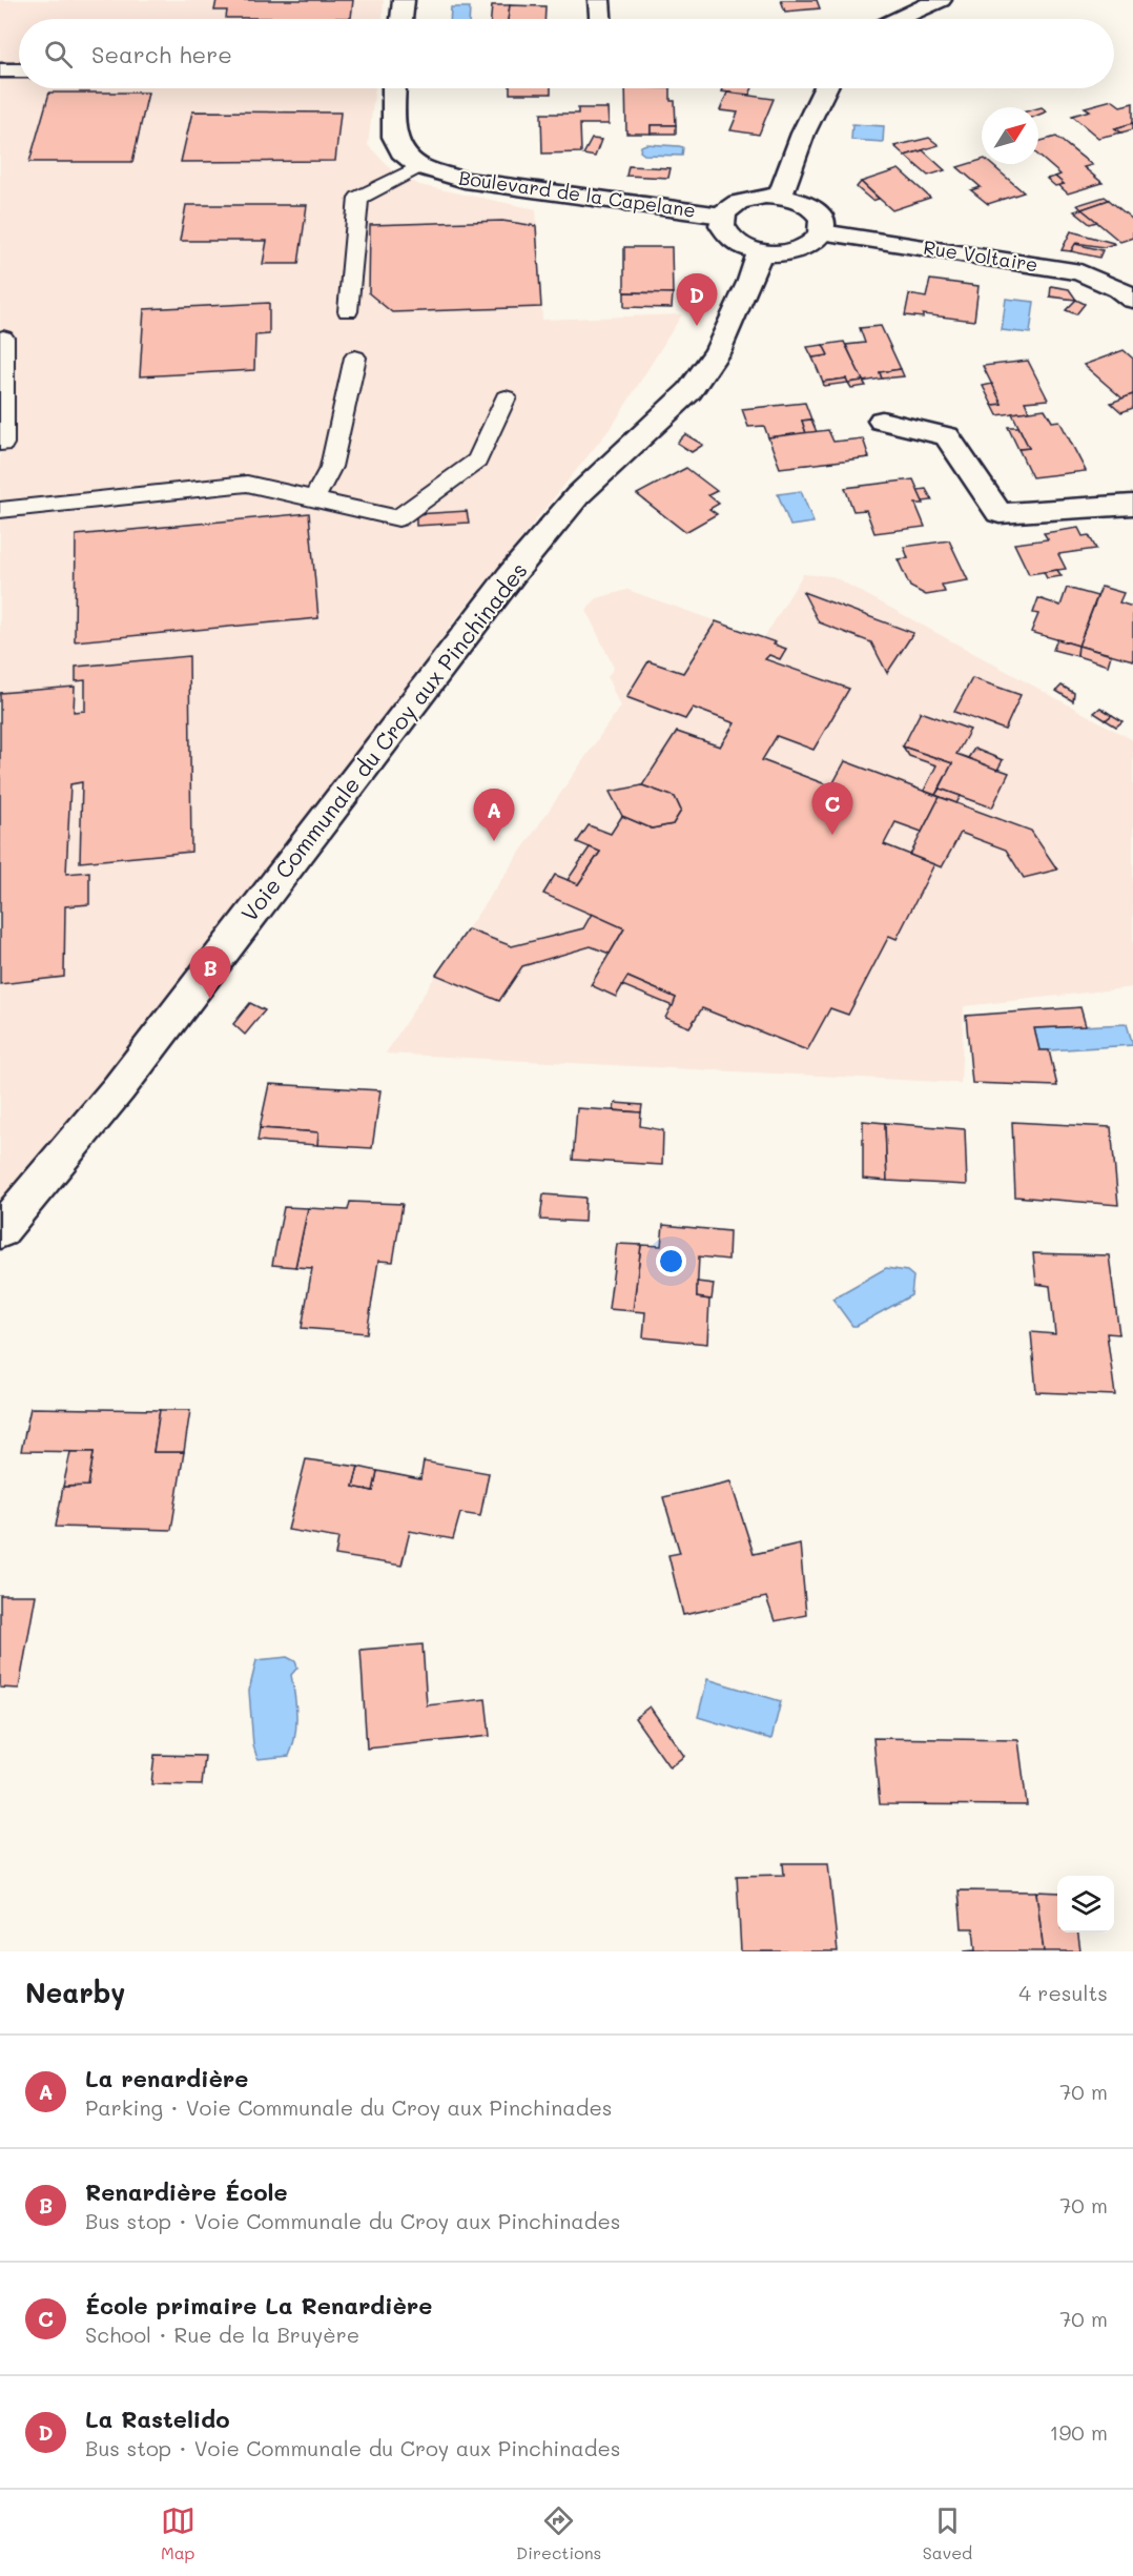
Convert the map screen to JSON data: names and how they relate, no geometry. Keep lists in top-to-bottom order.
{
  "streets": {
    "street": ["Boulevard de la Capelane", "Rue Voltaire", "Voie Communale du Croy aux Pinchinades"]
  },
  "crossings": [
    ["Boulevard de la Capelane", "Rue Voltaire"],
    ["Boulevard de la Capelane", "Voie Communale du Croy aux Pinchinades"],
    ["Rue Voltaire", "Voie Communale du Croy aux Pinchinades"]
  ],
  "north": "top right",
  "page": {
    "search": "Search here",
    "pins": [
      "D",
      "C",
      "A",
      "B"
    ],
    "heading": ["Nearby", "4 results"],
    "list": [
      {
        "mark": "A",
        "name": "La renardière",
        "note": "Parking · Voie Communale du Croy aux Pinchinades",
        "value": "70 m"
      },
      {
        "mark": "B",
        "name": "Renardière École",
        "note": "Bus stop · Voie Communale du Croy aux Pinchinades",
        "value": "70 m"
      },
      {
        "mark": "C",
        "name": "École primaire La Renardière",
        "note": "School · Rue de la Bruyère",
        "value": "70 m"
      },
      {
        "mark": "D",
        "name": "La Rastelido",
        "note": "Bus stop · Voie Communale du Croy aux Pinchinades",
        "value": "190 m"
      }
    ],
    "nav": ["Map", "Directions", "Saved"]
  }
}
